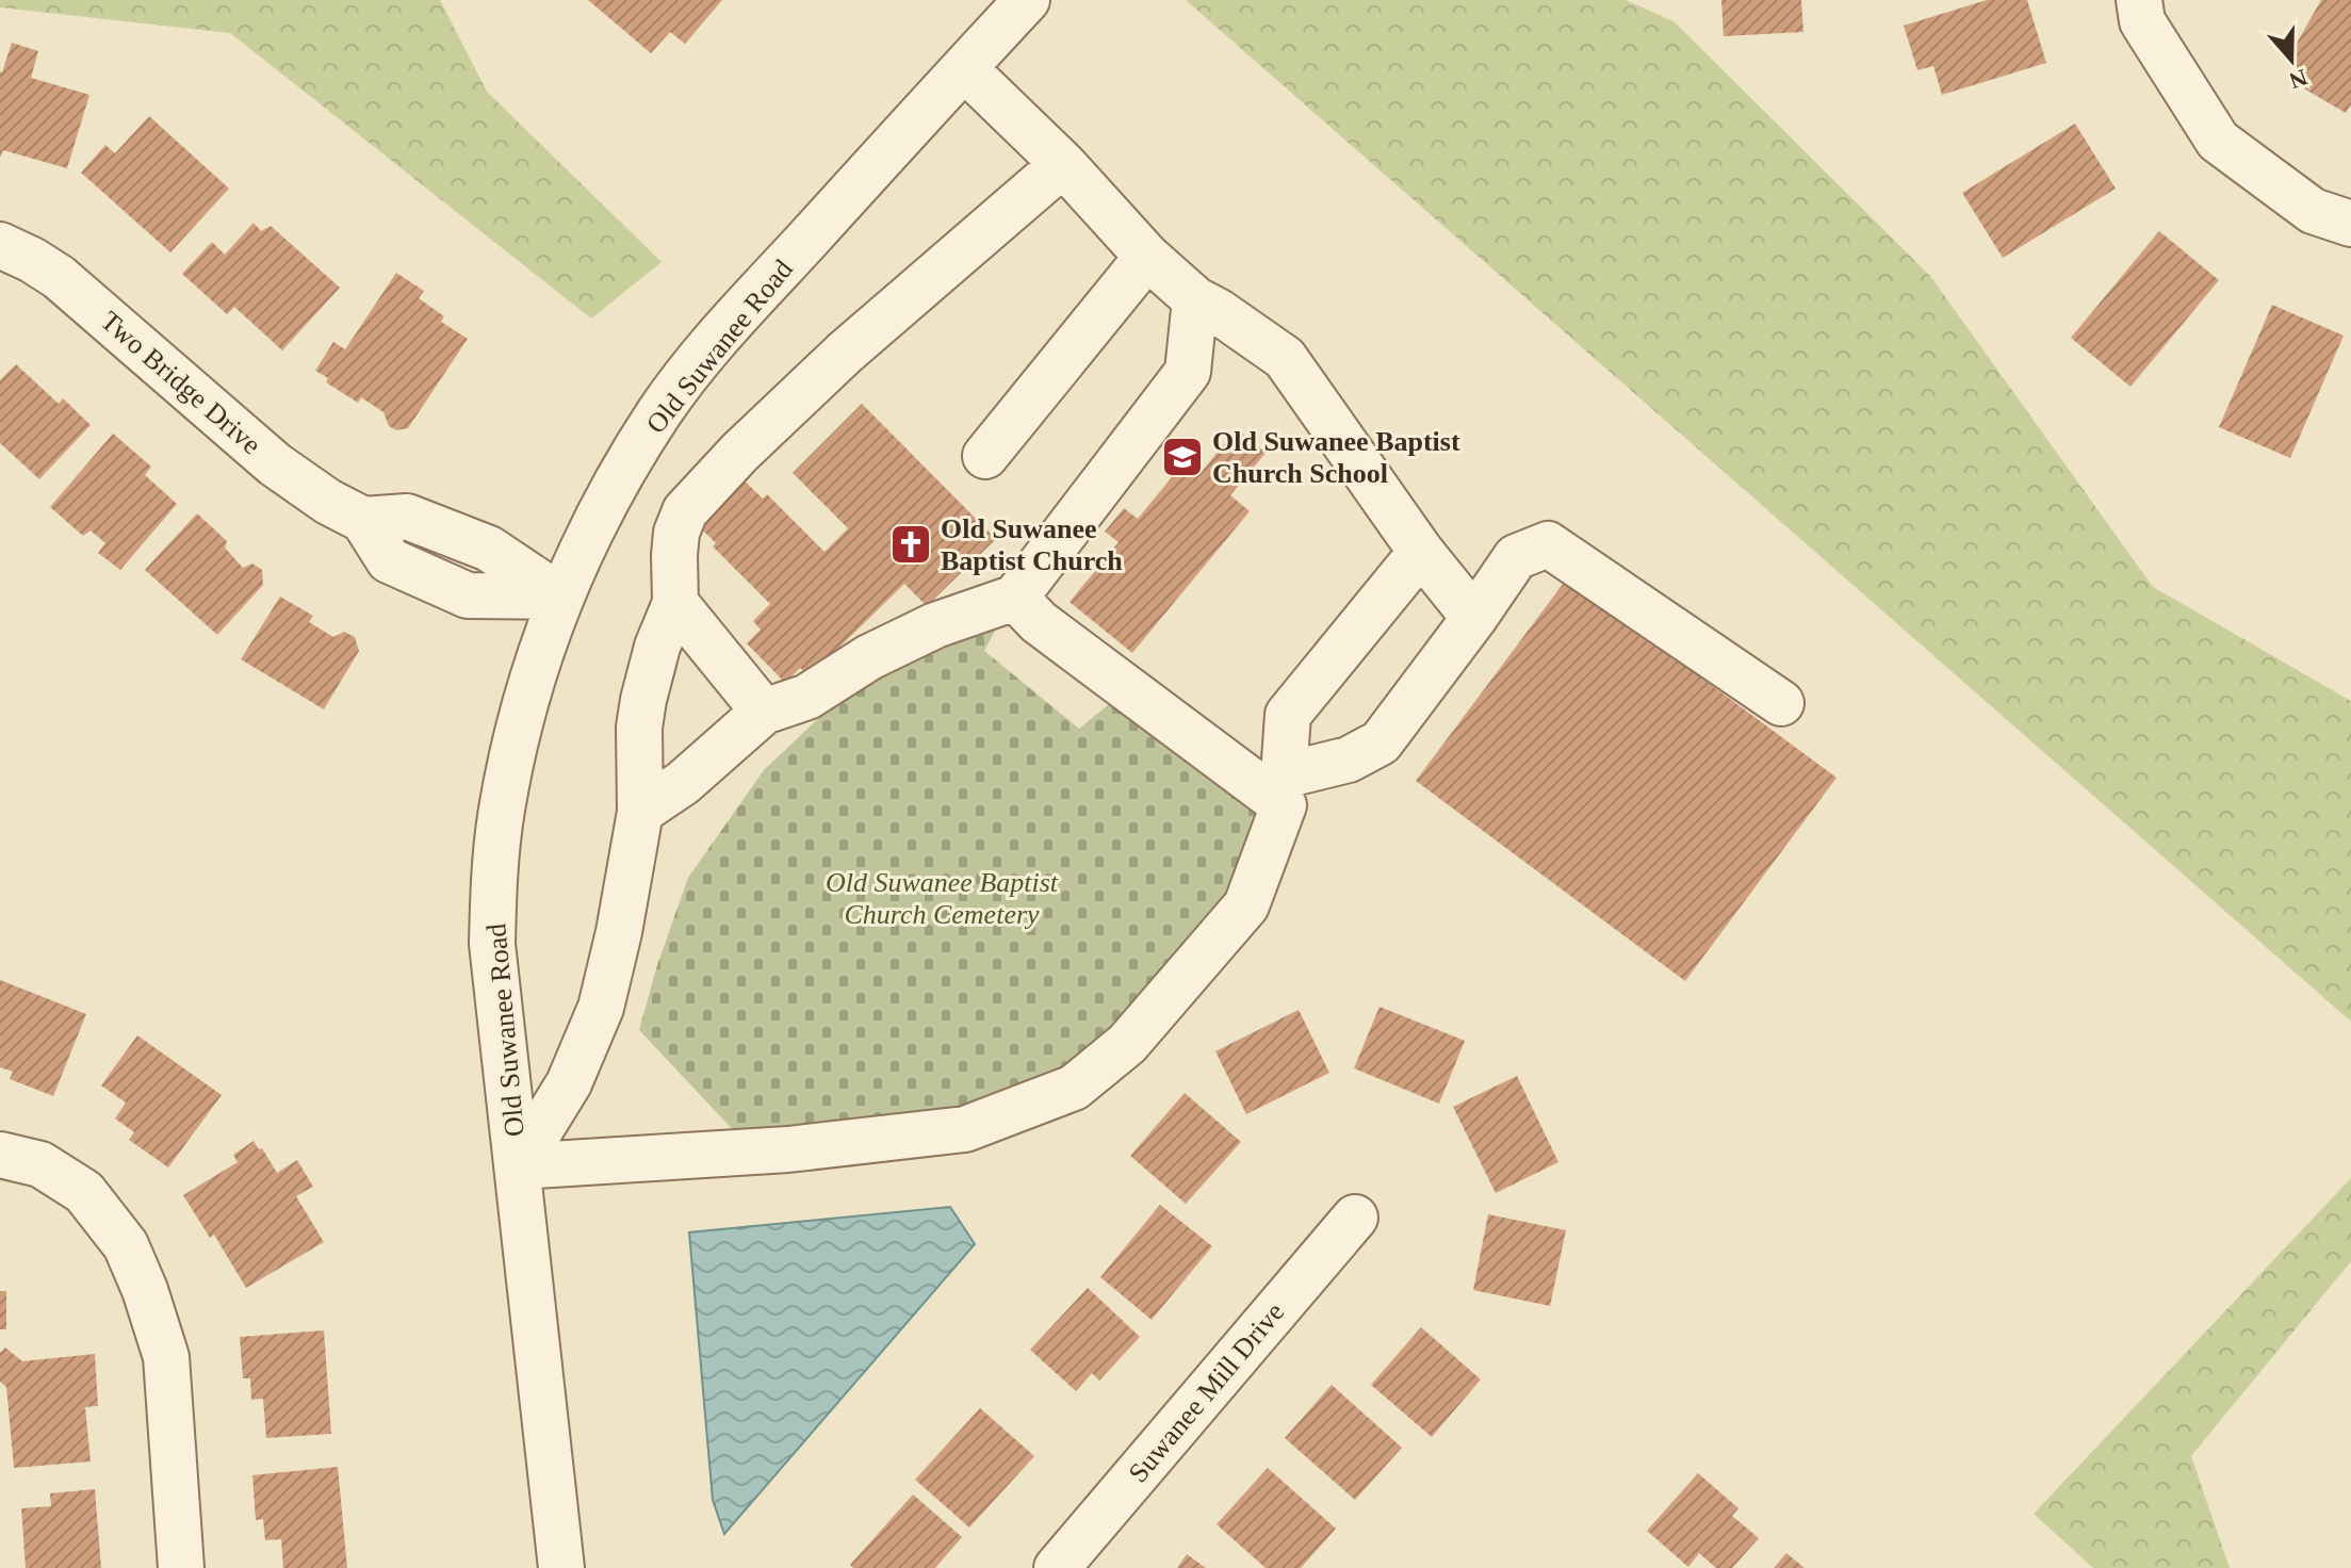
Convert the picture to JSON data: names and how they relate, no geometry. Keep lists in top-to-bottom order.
{
  "streets": {
    "street": ["Old Suwanee Road", "Two Bridge Drive", "Suwanee Mill Drive"]
  },
  "crossings": [
    ["Old Suwanee Road", "Two Bridge Drive"]
  ],
  "parks": ["Old Suwanee Baptist Church Cemetery"],
  "places": {
    "school or university": ["Old Suwanee Baptist Church School"],
    "church": ["Old Suwanee Baptist Church"]
  },
  "north": "bottom"
}
